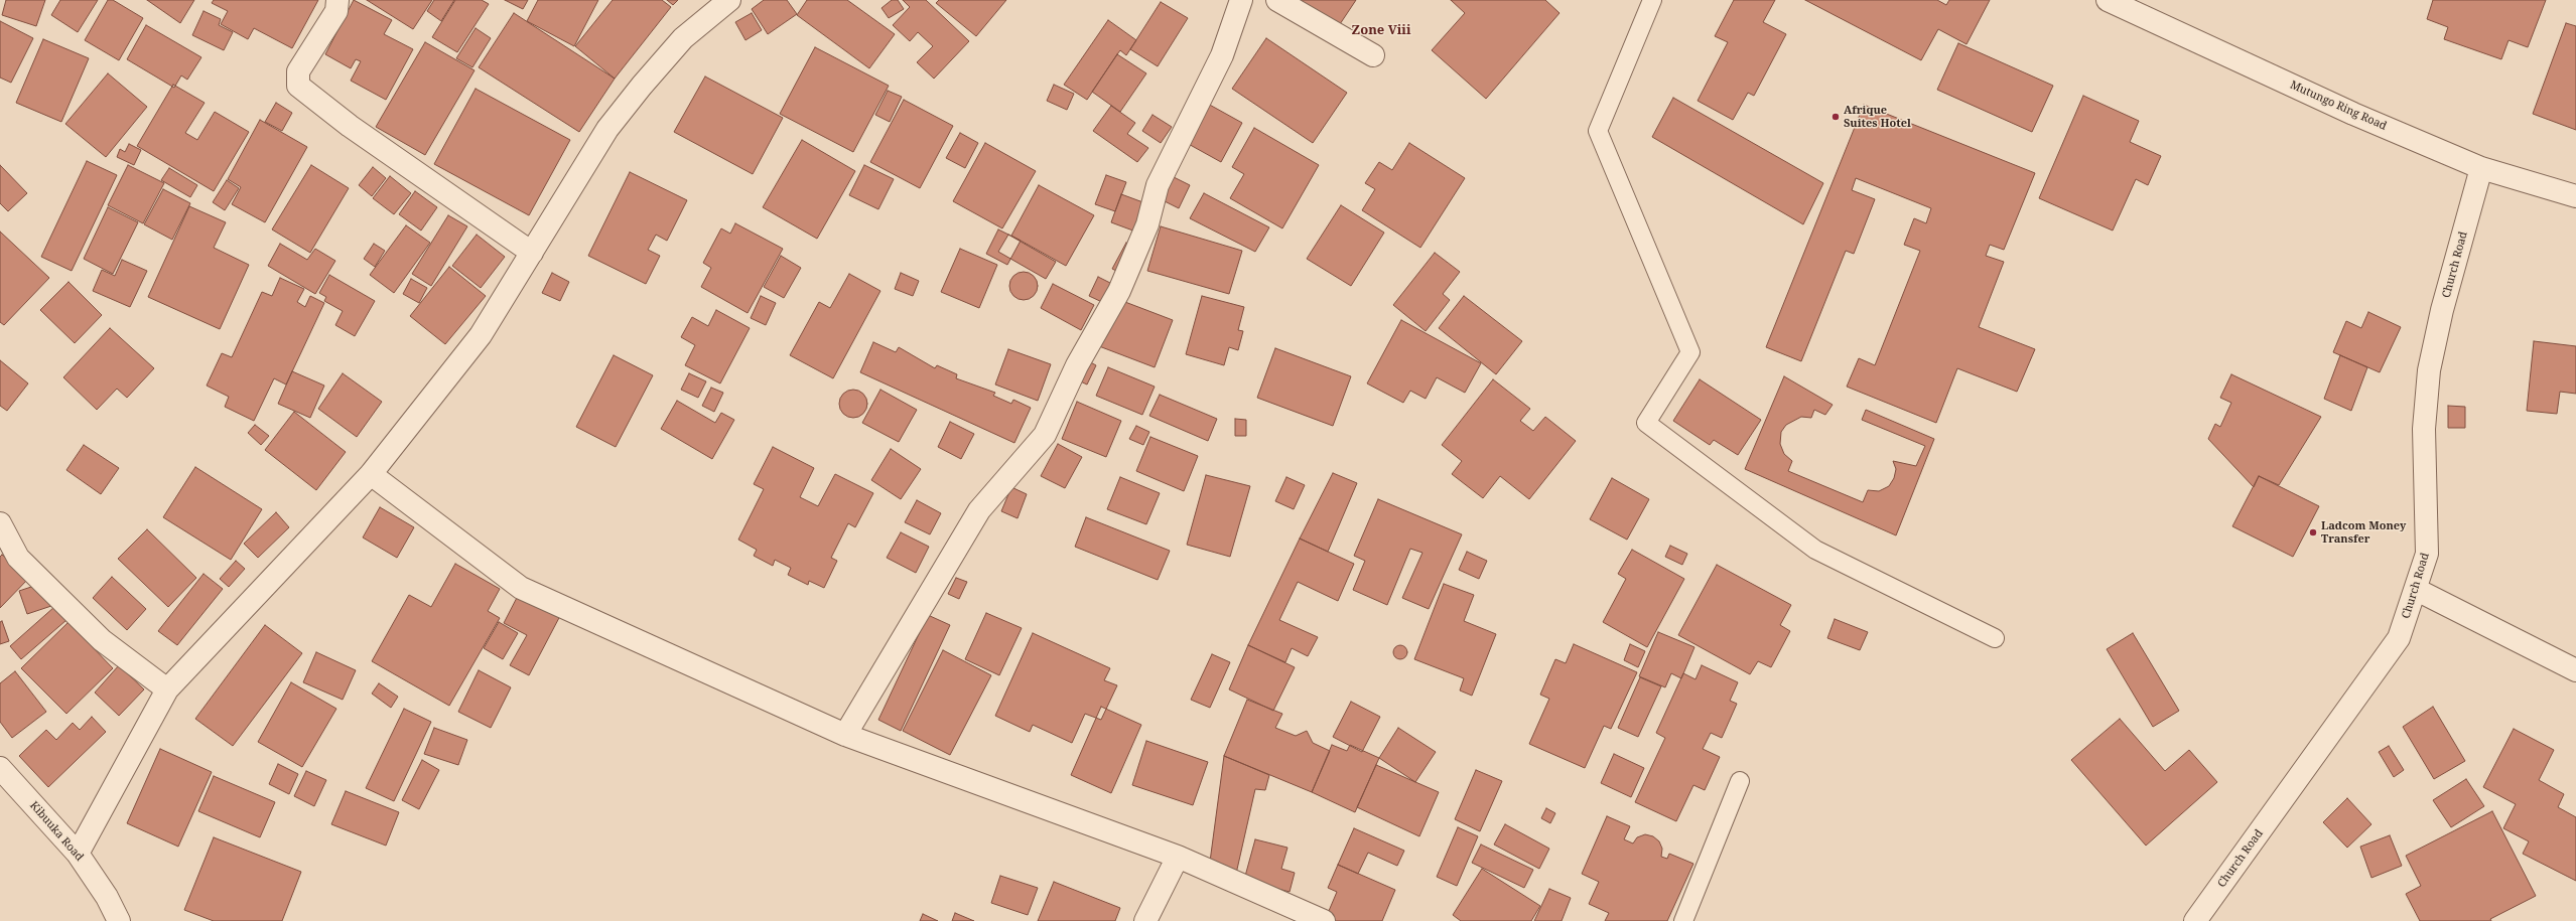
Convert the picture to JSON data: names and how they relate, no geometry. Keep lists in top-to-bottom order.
{
  "streets": {
    "street": ["Mutungo Ring Road", "Church Road", "Kibuuka Road"]
  },
  "crossings": [
    ["Mutungo Ring Road", "Church Road"]
  ],
  "districts": ["Zone Viii"],
  "places": ["Afrique Suites Hotel", "Ladcom Money Transfer"]
}
